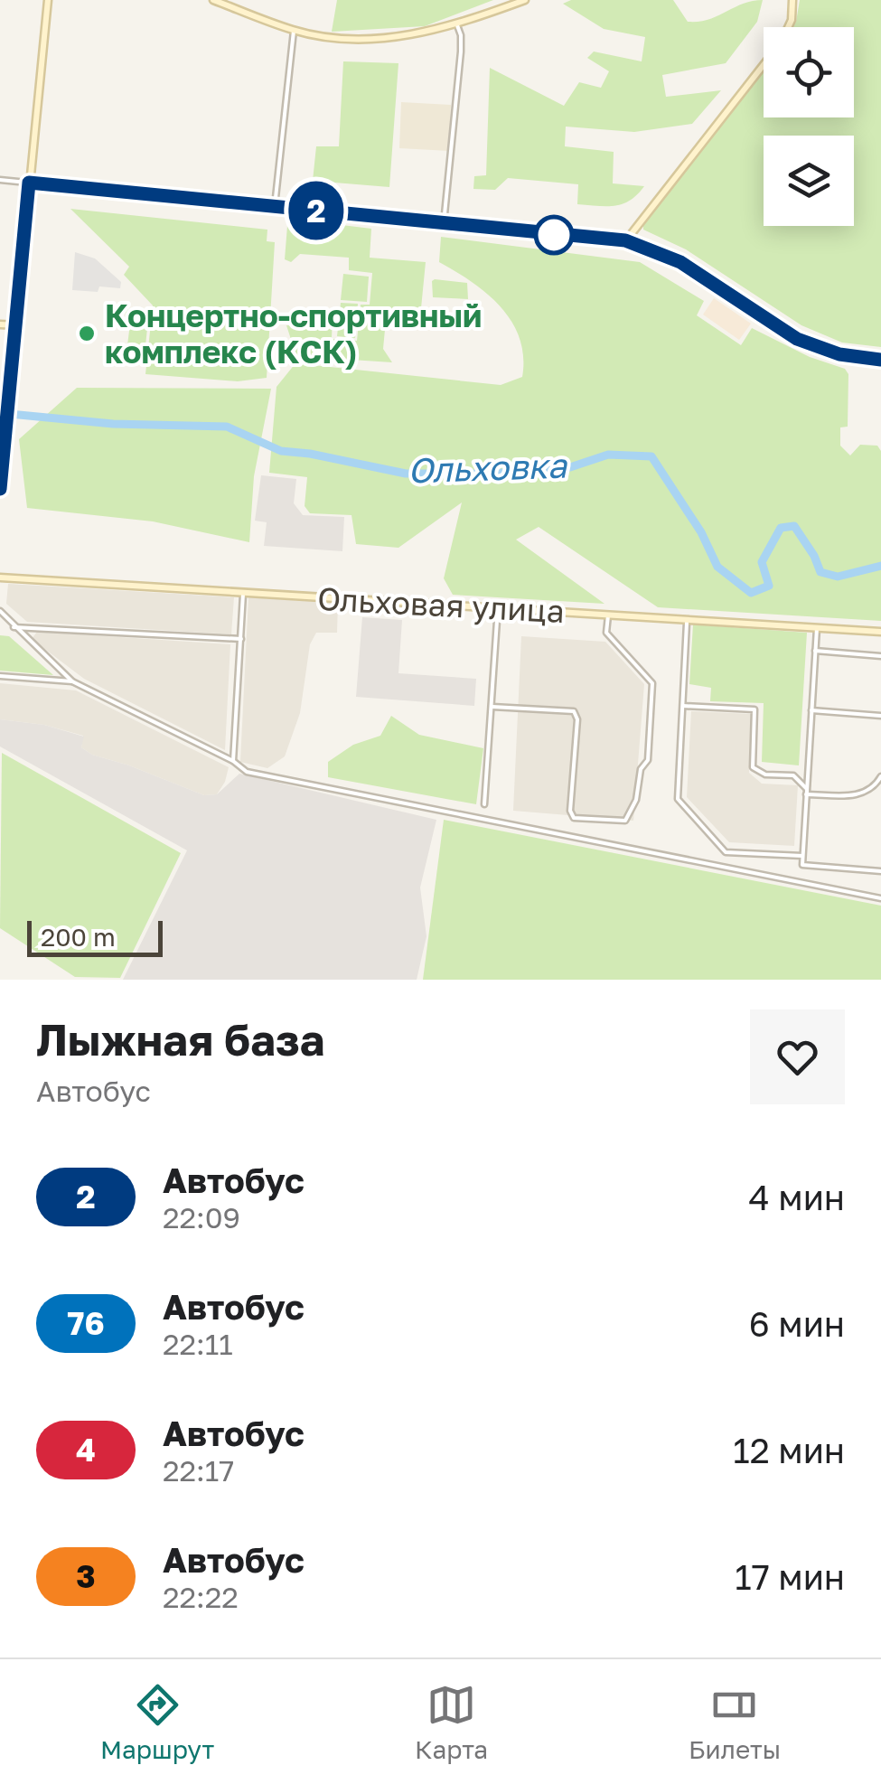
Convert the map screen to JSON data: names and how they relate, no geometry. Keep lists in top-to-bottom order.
{
  "streets": {
    "main road": ["Ольховая улица"]
  },
  "water": ["Ольховка"],
  "places": ["Концертно-спортивный комплекс (КСК)"],
  "lines": ["bus line 2"],
  "scale_bar": "200 m",
  "page": {
    "on_map": "2",
    "scale": "200 m",
    "heading": ["Лыжная база", "Автобус"],
    "list": [
      {
        "mark": "2",
        "name": "Автобус",
        "note": "22:09",
        "value": "4 мин"
      },
      {
        "mark": "76",
        "name": "Автобус",
        "note": "22:11",
        "value": "6 мин"
      },
      {
        "mark": "4",
        "name": "Автобус",
        "note": "22:17",
        "value": "12 мин"
      },
      {
        "mark": "3",
        "name": "Автобус",
        "note": "22:22",
        "value": "17 мин"
      }
    ],
    "tabs": ["Маршрут", "Карта", "Билеты"]
  }
}
